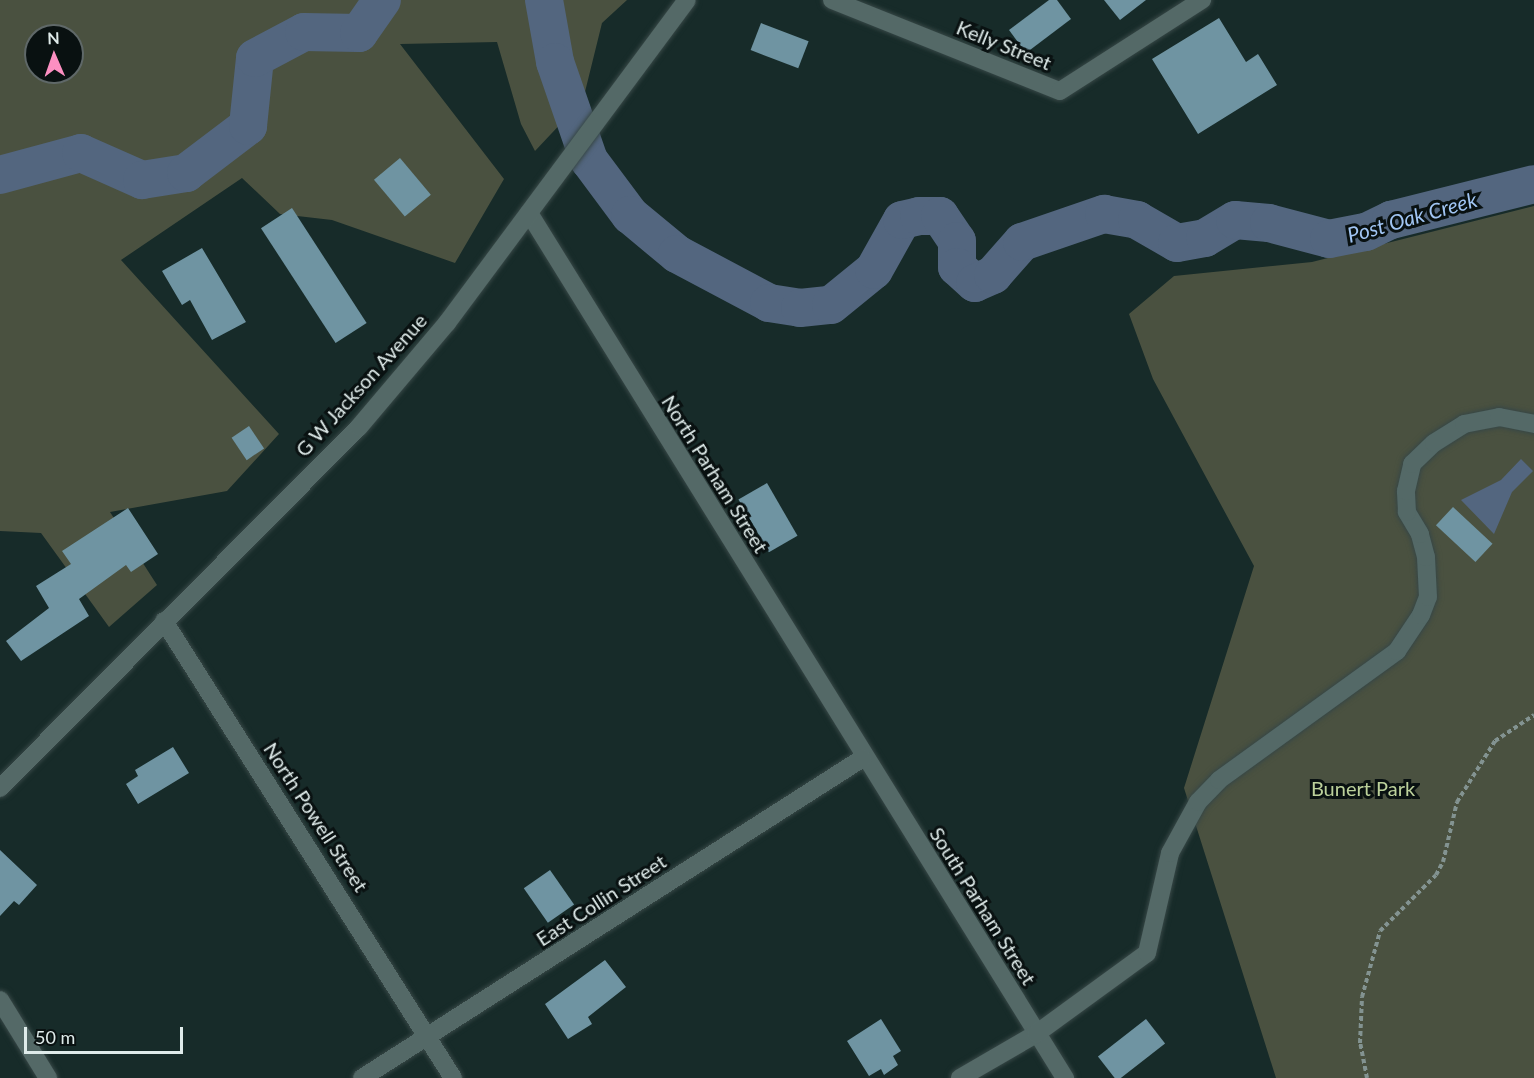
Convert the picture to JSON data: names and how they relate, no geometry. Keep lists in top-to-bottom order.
{
  "streets": {
    "street": [
      "Kelly Street",
      "G W Jackson Avenue",
      "North Parham Street",
      "North Powell Street",
      "East Collin Street",
      "South Parham Street"
    ]
  },
  "crossings": [
    ["G W Jackson Avenue", "North Parham Street"],
    ["G W Jackson Avenue", "North Powell Street"],
    ["North Parham Street", "East Collin Street"],
    ["North Parham Street", "South Parham Street"],
    ["North Powell Street", "East Collin Street"],
    ["East Collin Street", "South Parham Street"]
  ],
  "water": ["Post Oak Creek"],
  "parks": ["Bunert Park"],
  "scale_bar": "50 m",
  "north": "top"
}
